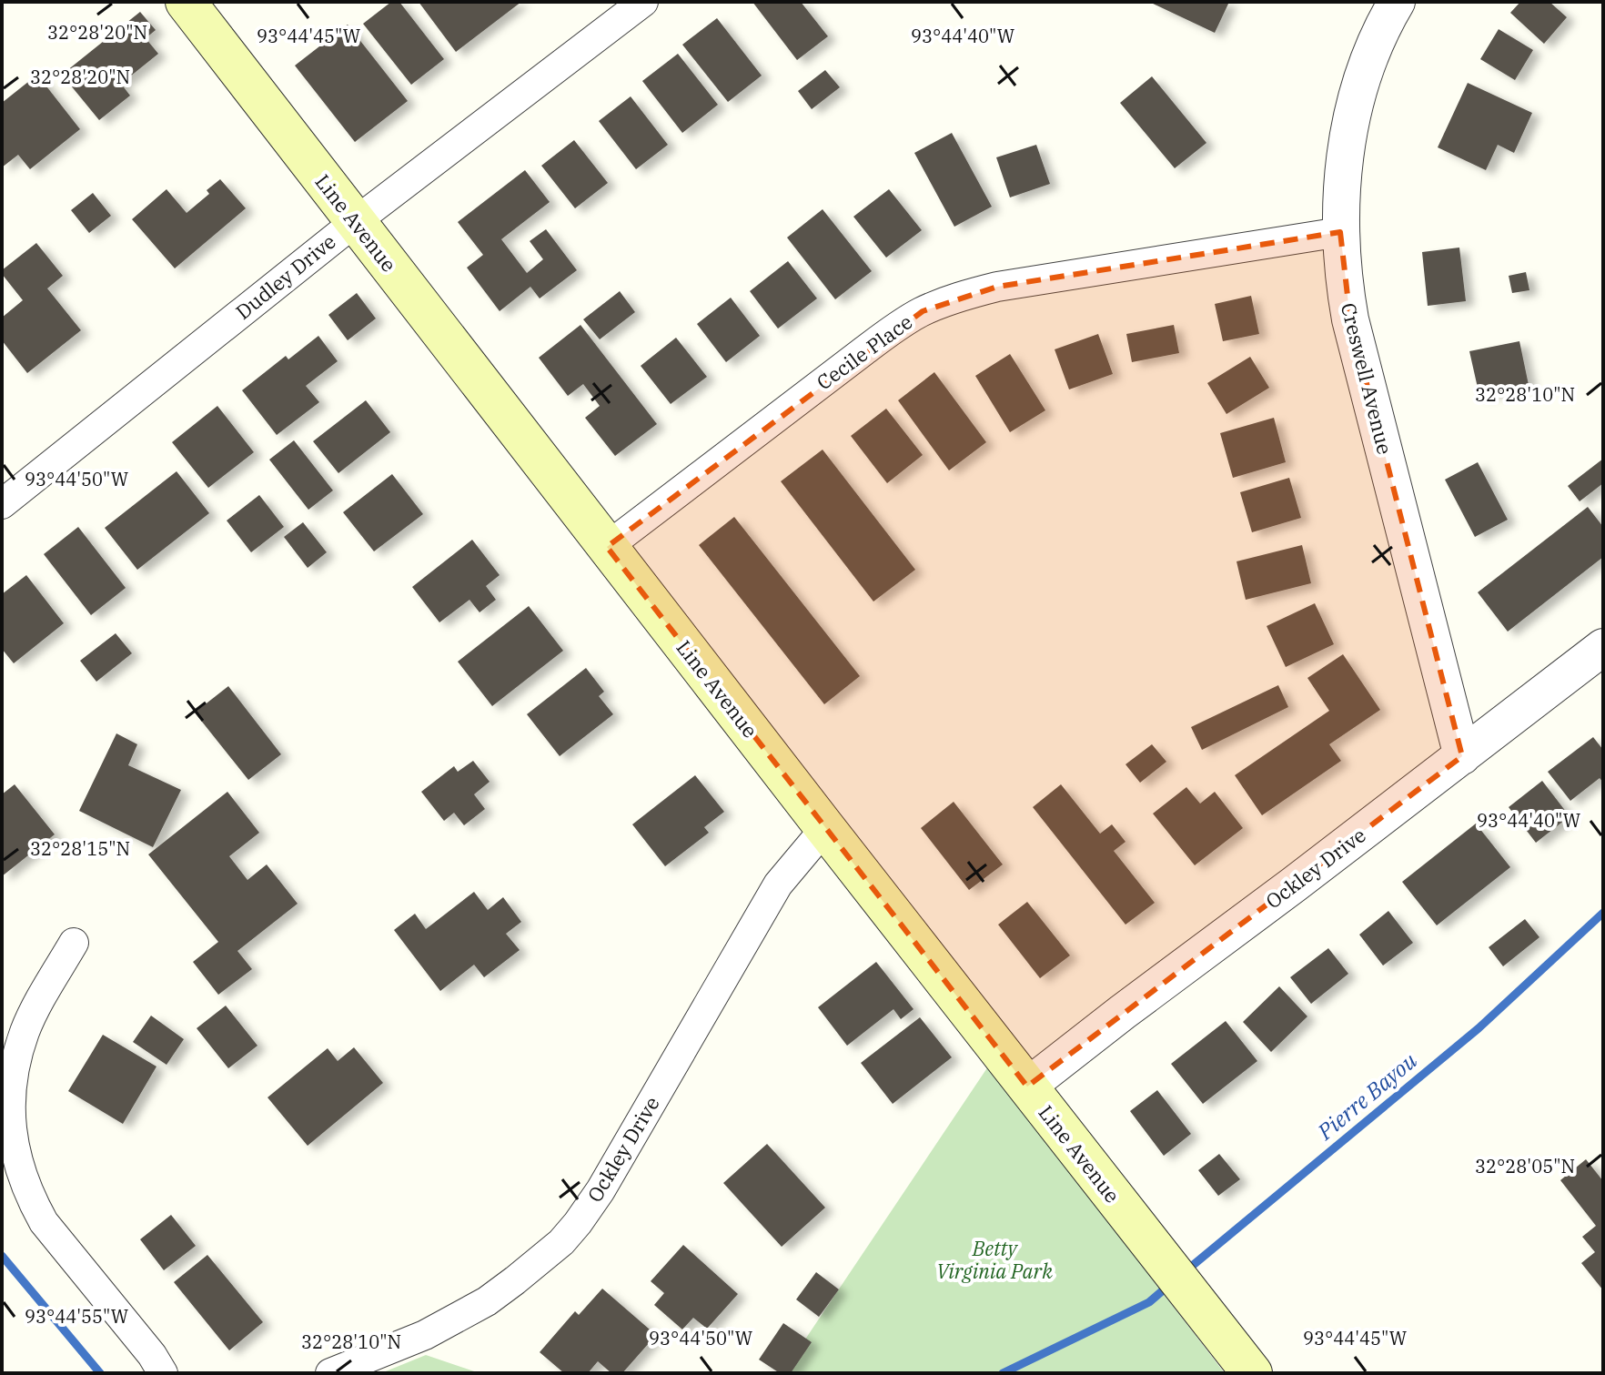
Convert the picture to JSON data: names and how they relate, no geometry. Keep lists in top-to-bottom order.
{
  "streets": {
    "main road": ["Line Avenue"],
    "street": [
      "Dudley Drive",
      "Cecile Place",
      "Creswell Avenue",
      "Ockley Drive"
    ]
  },
  "crossings": [
    ["Line Avenue", "Dudley Drive"],
    ["Line Avenue", "Cecile Place"],
    ["Line Avenue", "Ockley Drive"],
    ["Cecile Place", "Creswell Avenue"],
    ["Creswell Avenue", "Ockley Drive"]
  ],
  "water": ["Pierre Bayou"],
  "parks": ["Betty Virginia Park"],
  "coordinates": [
    "32°28'20\"N",
    "93°44'45\"W",
    "93°44'40\"W",
    "32°28'10\"N",
    "93°44'50\"W",
    "32°28'15\"N",
    "32°28'05\"N",
    "93°44'55\"W"
  ]
}
